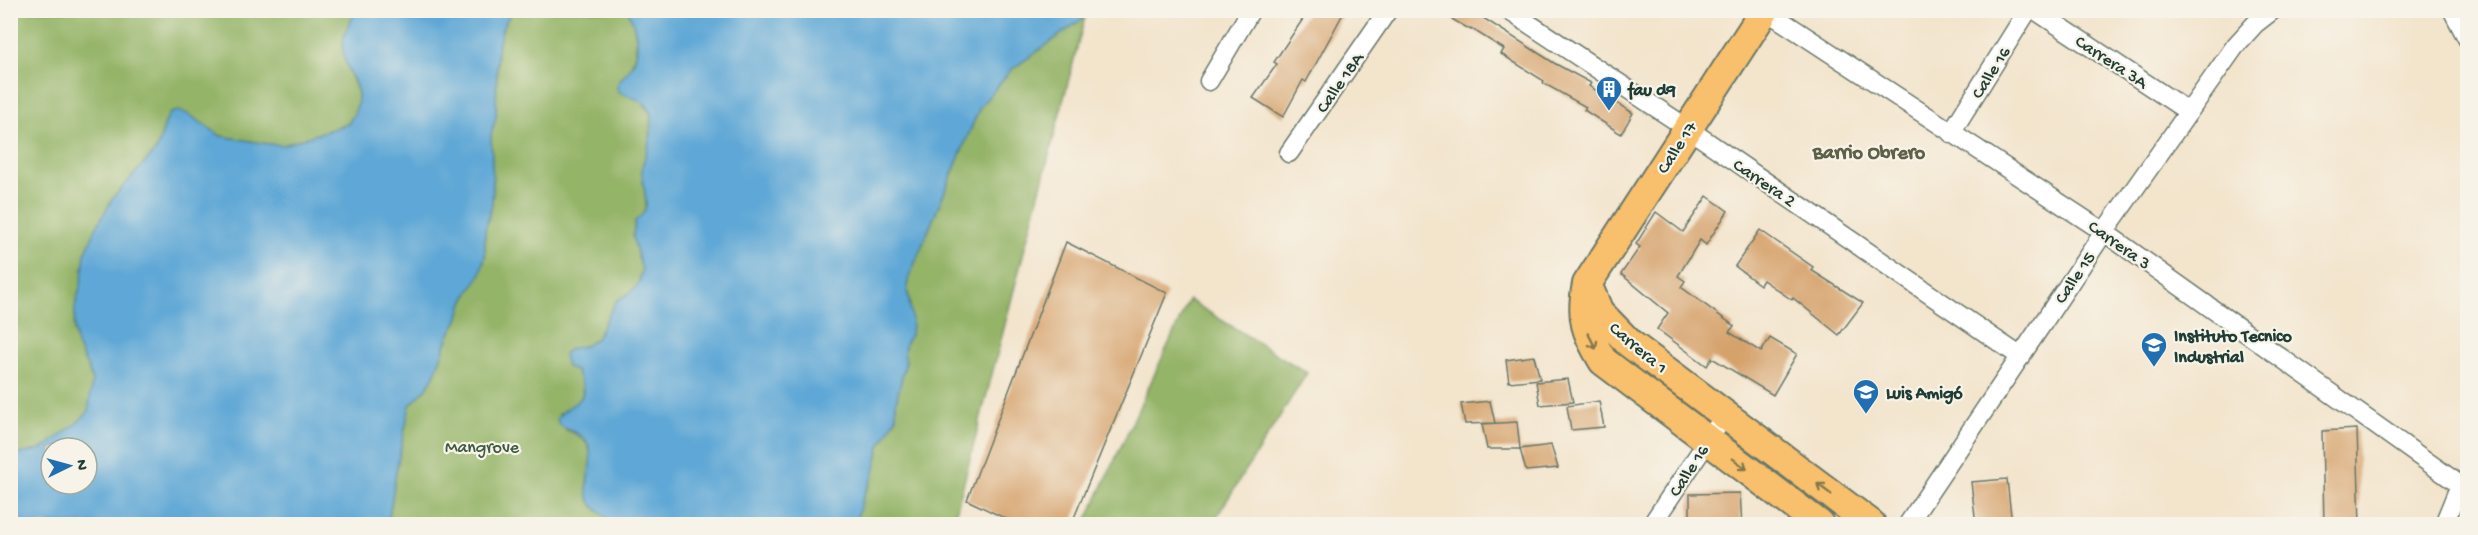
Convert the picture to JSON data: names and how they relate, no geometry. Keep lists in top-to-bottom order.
{
  "streets": {
    "highway": ["Calle 17", "Carrera 1"],
    "street": [
      "Carrera 3A",
      "Calle 16",
      "Calle 18A",
      "Carrera 2",
      "Carrera 3",
      "Calle 15"
    ]
  },
  "crossings": [
    ["Carrera 3A", "Calle 15"],
    ["Calle 16", "Carrera 3"],
    ["Calle 16", "Carrera 1"],
    ["Calle 17", "Carrera 2"],
    ["Calle 17", "Carrera 3"],
    ["Calle 17", "Carrera 1"],
    ["Carrera 2", "Calle 15"],
    ["Carrera 3", "Calle 15"]
  ],
  "districts": ["Barrio Obrero"],
  "parks": ["Mangrove"],
  "places": {
    "building": ["fau d9"],
    "school or university": ["Instituto Tecnico Industrial", "Luis Amigó"]
  },
  "north": "right"
}
